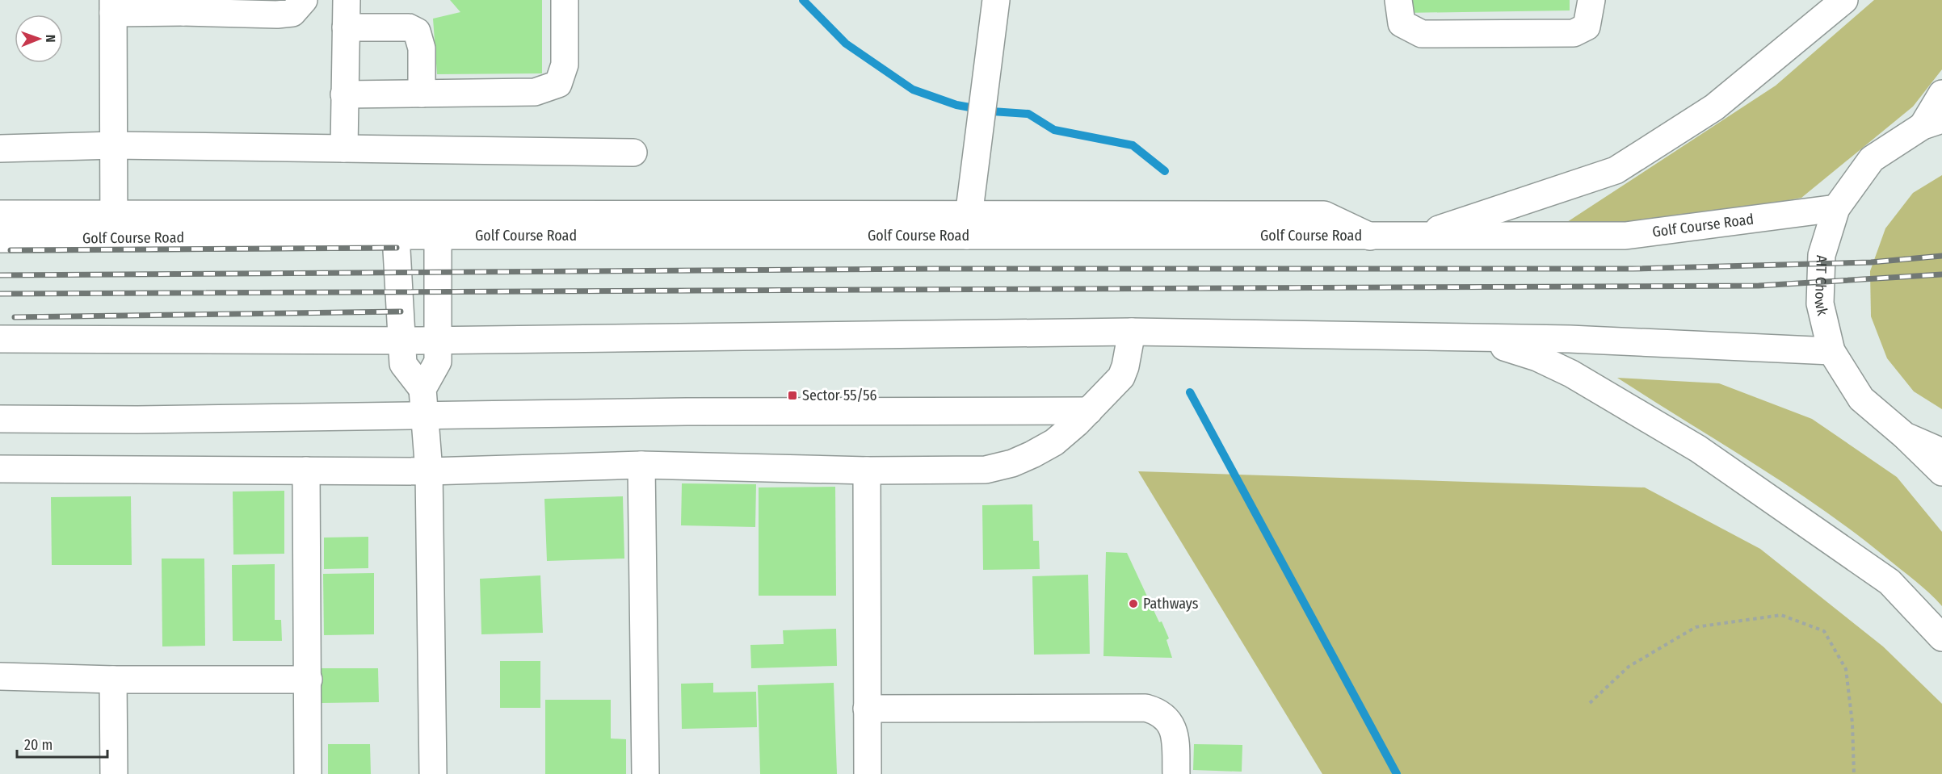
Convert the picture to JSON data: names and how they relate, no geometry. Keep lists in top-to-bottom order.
{
  "streets": {
    "street": ["Golf Course Road", "AIT Chowk"]
  },
  "crossings": [
    ["Golf Course Road", "AIT Chowk"]
  ],
  "places": {
    "transit": ["Sector 55/56"],
    "other": ["Pathways"]
  },
  "scale_bar": "20 m",
  "north": "right"
}
